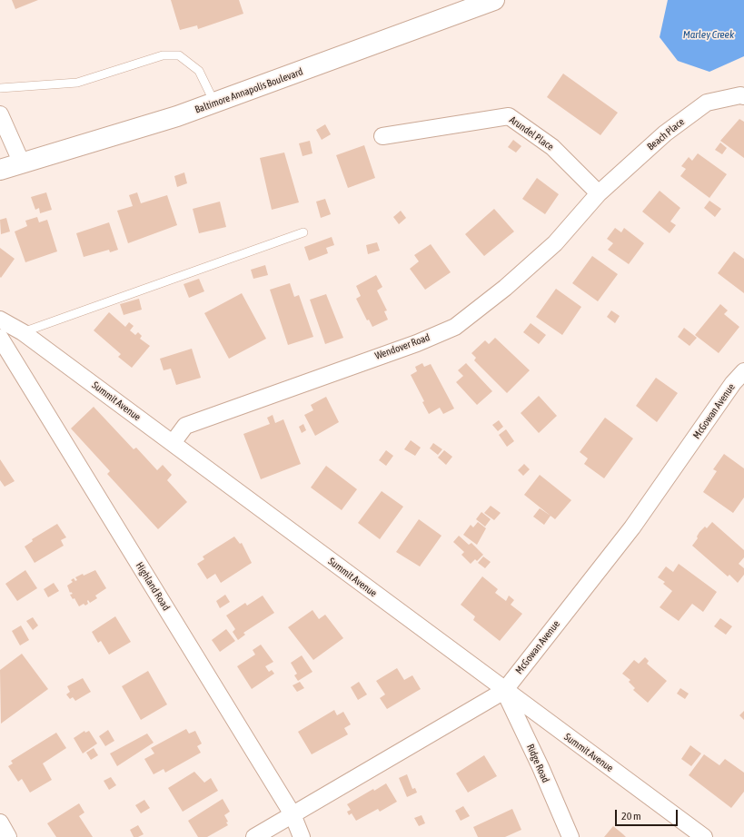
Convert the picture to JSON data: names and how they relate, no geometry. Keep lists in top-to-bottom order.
{
  "streets": {
    "main road": ["Baltimore Annapolis Boulevard"],
    "street": [
      "Arundel Place",
      "Beach Place",
      "Wendover Road",
      "Summit Avenue",
      "McGowan Avenue",
      "Highland Road",
      "Ridge Road"
    ]
  },
  "crossings": [
    ["Arundel Place", "Beach Place"],
    ["Arundel Place", "Wendover Road"],
    ["Beach Place", "Wendover Road"],
    ["Wendover Road", "Summit Avenue"],
    ["Summit Avenue", "McGowan Avenue"],
    ["Summit Avenue", "Ridge Road"],
    ["McGowan Avenue", "Highland Road"],
    ["McGowan Avenue", "Ridge Road"]
  ],
  "water": ["Marley Creek"],
  "scale_bar": "20 m"
}
